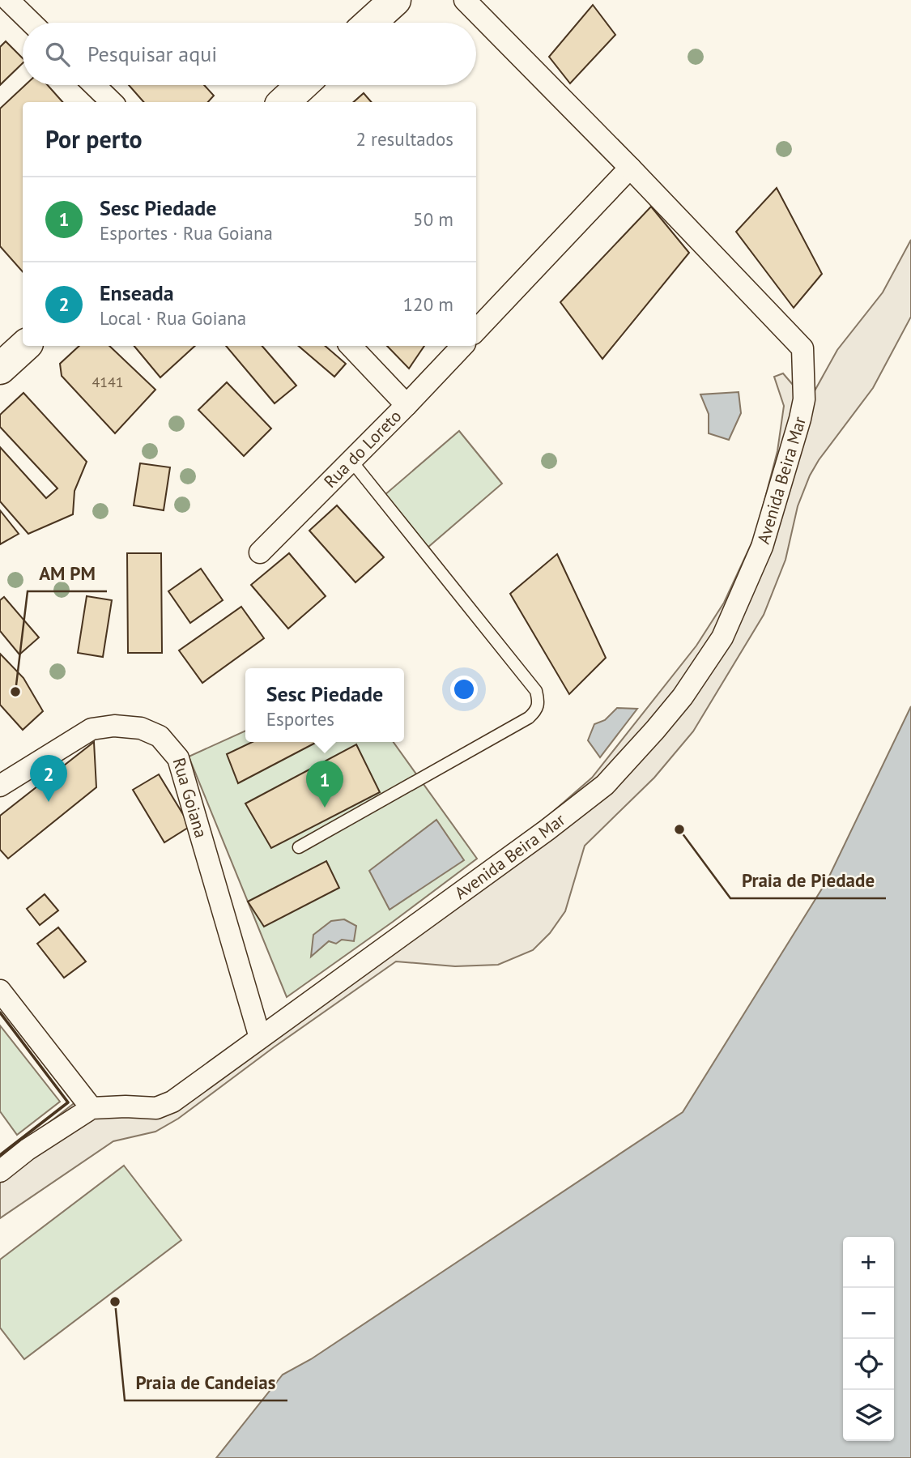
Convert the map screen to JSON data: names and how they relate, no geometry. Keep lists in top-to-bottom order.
{
  "streets": {
    "street": ["Rua do Loreto", "Avenida Beira Mar", "Rua Goiana"]
  },
  "crossings": [
    ["Avenida Beira Mar", "Rua Goiana"]
  ],
  "places": ["AM PM", "Praia de Piedade", "Praia de Candeias"],
  "house_numbers": ["4141"],
  "page": {
    "search": "Pesquisar aqui",
    "heading": ["Por perto", "2 resultados"],
    "list": [
      {
        "mark": "1",
        "name": "Sesc Piedade",
        "note": "Esportes · Rua Goiana",
        "value": "50 m"
      },
      {
        "mark": "2",
        "name": "Enseada",
        "note": "Local · Rua Goiana",
        "value": "120 m"
      }
    ],
    "popup": ["Sesc Piedade", "Esportes"],
    "pins": ["2", "1"],
    "map_buttons": ["+", "−"]
  }
}
